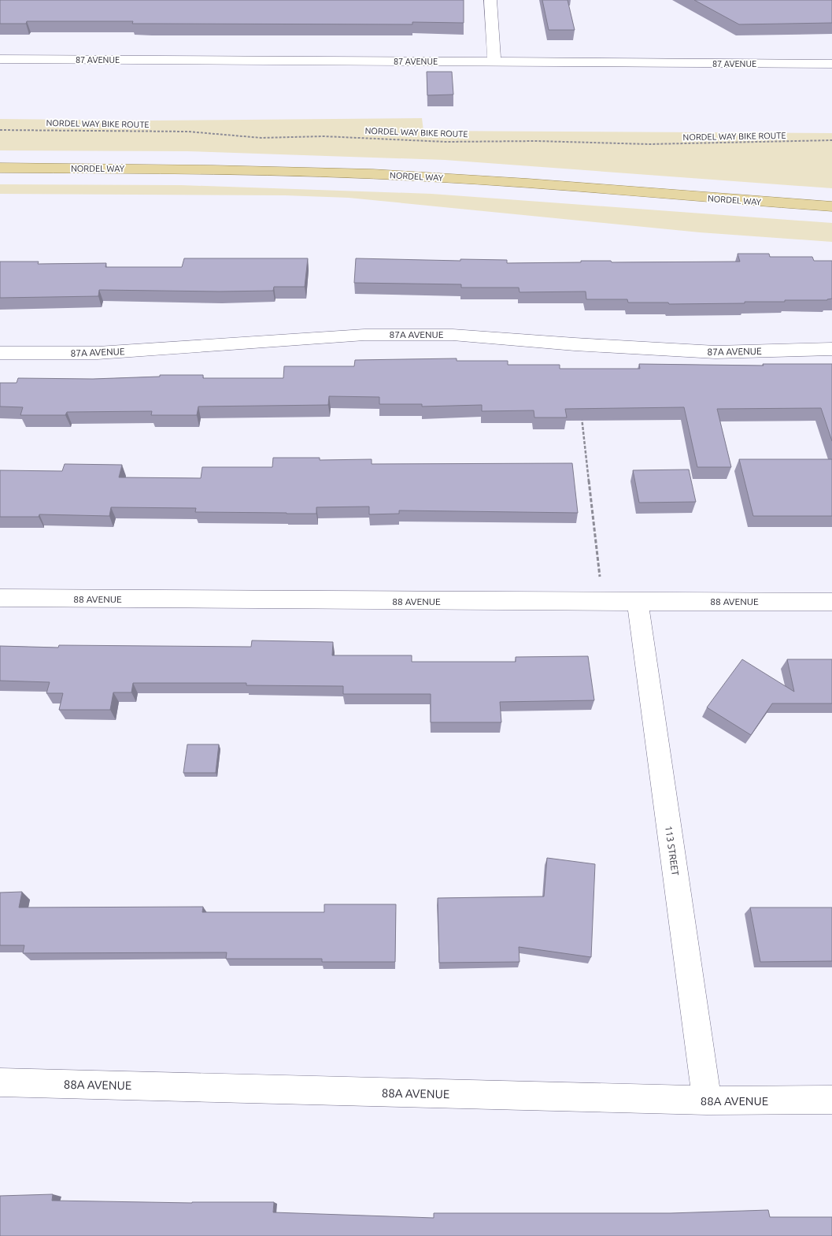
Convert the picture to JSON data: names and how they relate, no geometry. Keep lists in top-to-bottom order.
{
  "streets": {
    "main road": ["NORDEL WAY"],
    "street": [
      "87 AVENUE",
      "87A AVENUE",
      "88 AVENUE",
      "113 STREET",
      "88A AVENUE"
    ],
    "path": ["NORDEL WAY BIKE ROUTE"]
  },
  "crossings": [
    ["88 AVENUE", "113 STREET"],
    ["113 STREET", "88A AVENUE"]
  ]
}
